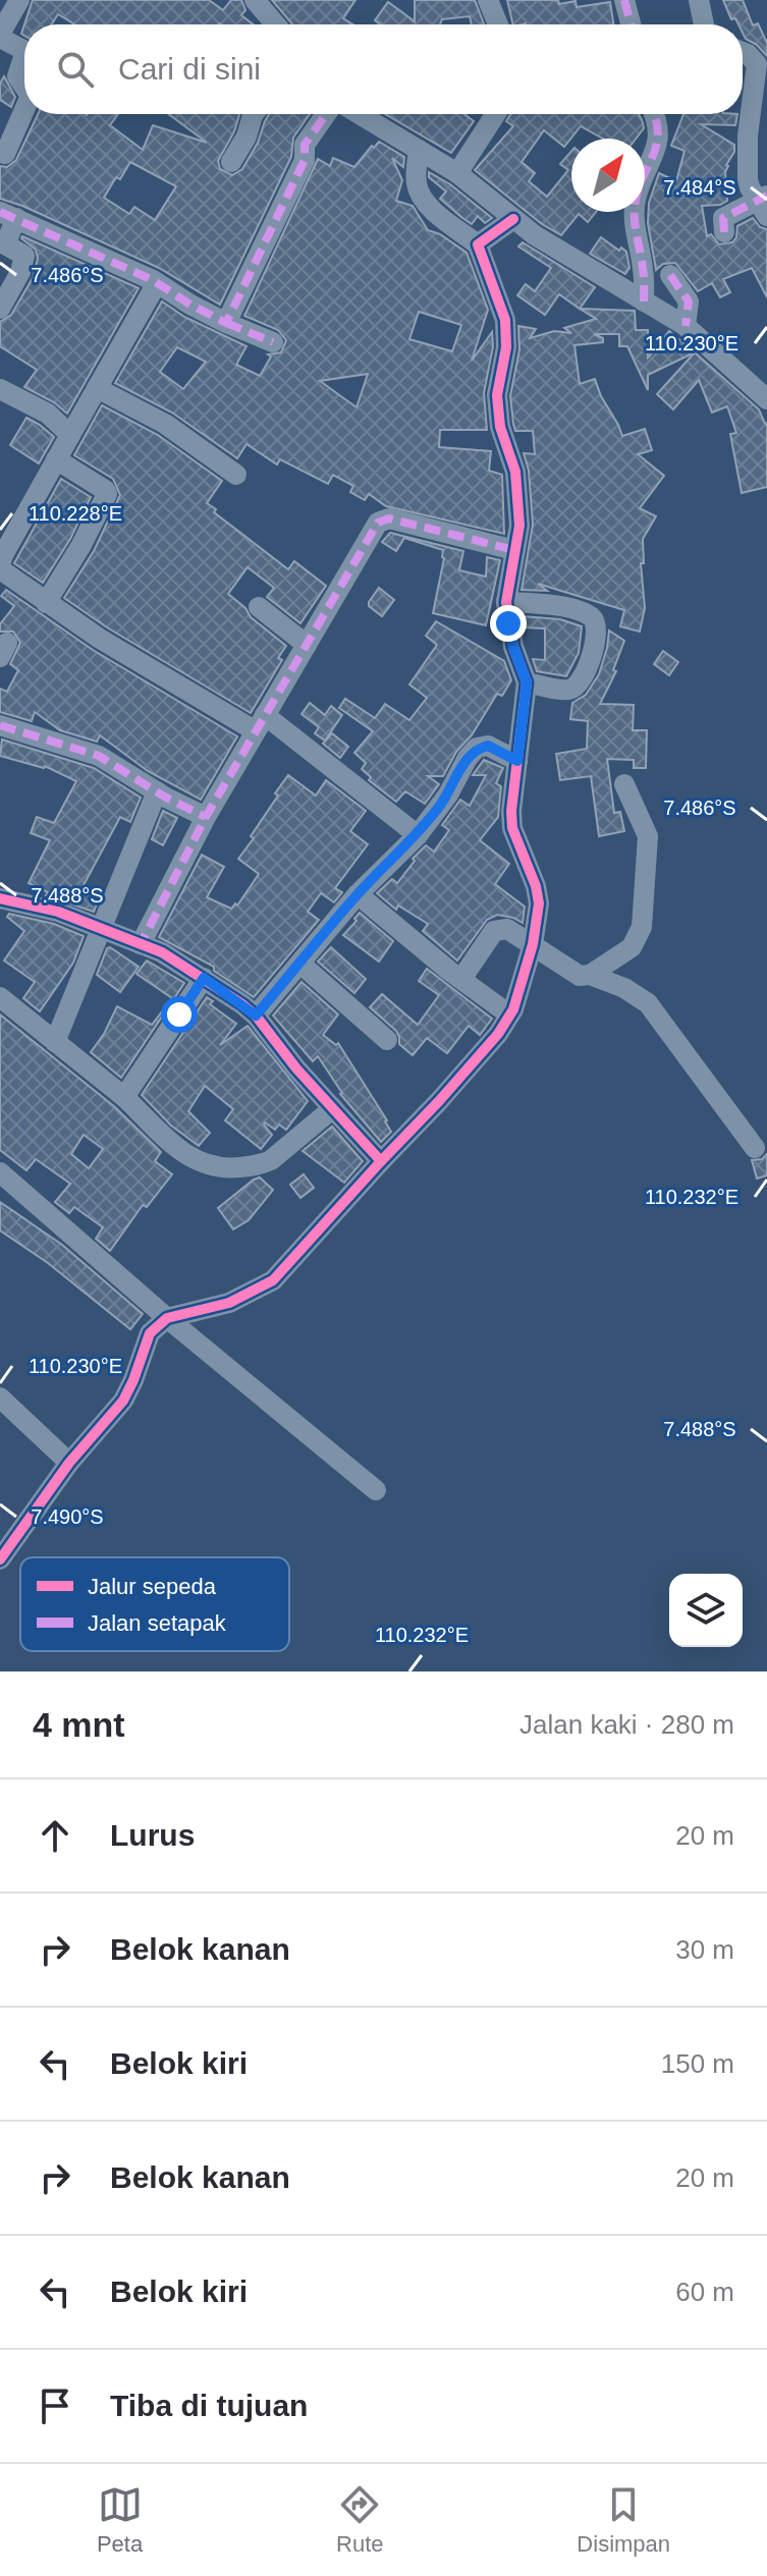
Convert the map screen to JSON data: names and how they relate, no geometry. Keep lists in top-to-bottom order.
{
  "legend": ["Jalur sepeda", "Jalan setapak"],
  "north": "top right",
  "page": {
    "search": "Cari di sini",
    "heading": ["4 mnt", "Jalan kaki · 280 m"],
    "list": [
      ["Lurus", "20 m"],
      ["Belok kanan", "30 m"],
      ["Belok kiri", "150 m"],
      ["Belok kanan", "20 m"],
      ["Belok kiri", "60 m"],
      "Tiba di tujuan"
    ],
    "nav": ["Peta", "Rute", "Disimpan"]
  },
  "coordinates": [
    "7.484°S",
    "7.486°S",
    "110.230°E",
    "110.228°E",
    "7.488°S",
    "110.232°E",
    "7.490°S"
  ]
}
